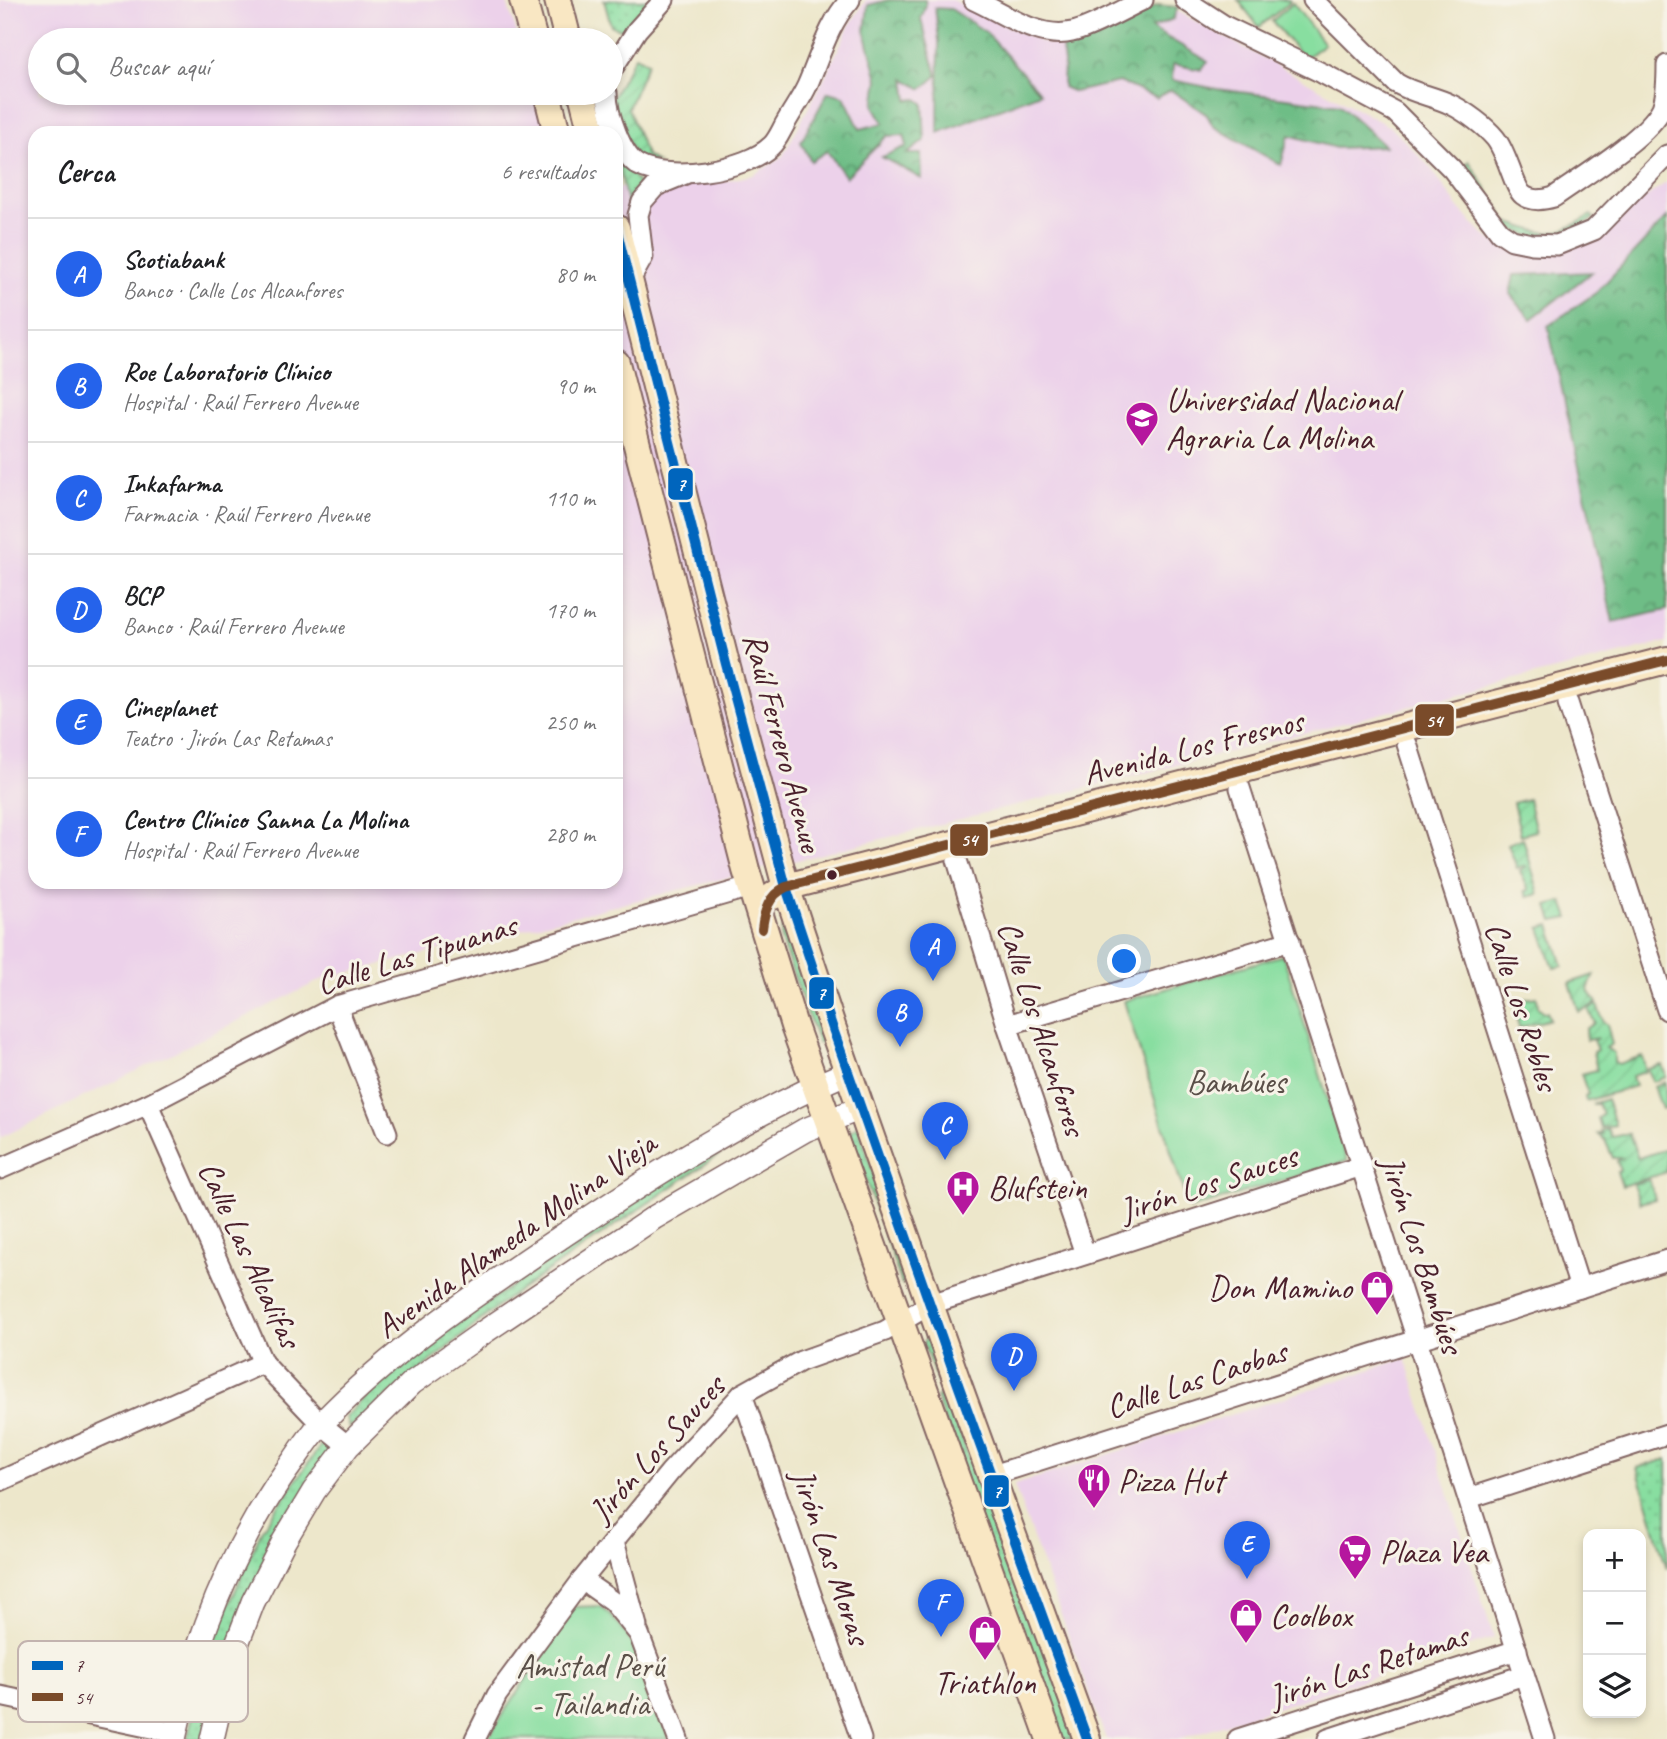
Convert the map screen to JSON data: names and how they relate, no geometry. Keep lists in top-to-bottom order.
{
  "streets": {
    "main road": ["Raúl Ferrero Avenue", "Avenida Los Fresnos"],
    "street": [
      "Calle Las Tipuanas",
      "Calle Los Robles",
      "Calle Los Alcanfores",
      "Jirón Los Sauces",
      "Avenida Alameda Molina Vieja",
      "Calle Las Alcalifas",
      "Jirón Los Bambúes",
      "Calle Las Caobas",
      "Jirón Las Moras",
      "Jirón Las Retamas"
    ]
  },
  "crossings": [
    ["Raúl Ferrero Avenue", "Avenida Los Fresnos"],
    ["Raúl Ferrero Avenue", "Calle Las Tipuanas"],
    ["Raúl Ferrero Avenue", "Jirón Los Sauces"],
    ["Raúl Ferrero Avenue", "Avenida Alameda Molina Vieja"],
    ["Raúl Ferrero Avenue", "Calle Las Caobas"],
    ["Calle Las Tipuanas", "Calle Las Alcalifas"],
    ["Calle Los Robles", "Calle Las Caobas"],
    ["Calle Los Alcanfores", "Jirón Los Sauces"],
    ["Jirón Los Sauces", "Jirón Los Bambúes"],
    ["Jirón Los Sauces", "Jirón Las Moras"],
    ["Avenida Alameda Molina Vieja", "Calle Las Alcalifas"],
    ["Jirón Los Bambúes", "Calle Las Caobas"],
    ["Jirón Los Bambúes", "Jirón Las Retamas"]
  ],
  "parks": ["Bambúes", "Amistad Perú - Tailandia"],
  "places": {
    "school or university": ["Universidad Nacional Agraria La Molina"],
    "hospital": ["Blufstein"],
    "shop": ["Don Mamino", "Coolbox", "Triathlon"],
    "restaurant": ["Pizza Hut"],
    "supermarket": ["Plaza Vea"]
  },
  "lines": ["transit line 7", "transit line 54"],
  "legend": ["7", "54"],
  "page": {
    "search": "Buscar aquí",
    "heading": ["Cerca", "6 resultados"],
    "list": [
      {
        "mark": "A",
        "name": "Scotiabank",
        "note": "Banco · Calle Los Alcanfores",
        "value": "80 m"
      },
      {
        "mark": "B",
        "name": "Roe Laboratorio Clínico",
        "note": "Hospital · Raúl Ferrero Avenue",
        "value": "90 m"
      },
      {
        "mark": "C",
        "name": "Inkafarma",
        "note": "Farmacia · Raúl Ferrero Avenue",
        "value": "110 m"
      },
      {
        "mark": "D",
        "name": "BCP",
        "note": "Banco · Raúl Ferrero Avenue",
        "value": "170 m"
      },
      {
        "mark": "E",
        "name": "Cineplanet",
        "note": "Teatro · Jirón Las Retamas",
        "value": "250 m"
      },
      {
        "mark": "F",
        "name": "Centro Clínico Sanna La Molina",
        "note": "Hospital · Raúl Ferrero Avenue",
        "value": "280 m"
      }
    ],
    "pins": [
      "A",
      "B",
      "C",
      "D",
      "E",
      "F"
    ],
    "map_buttons": ["+", "−"]
  }
}
